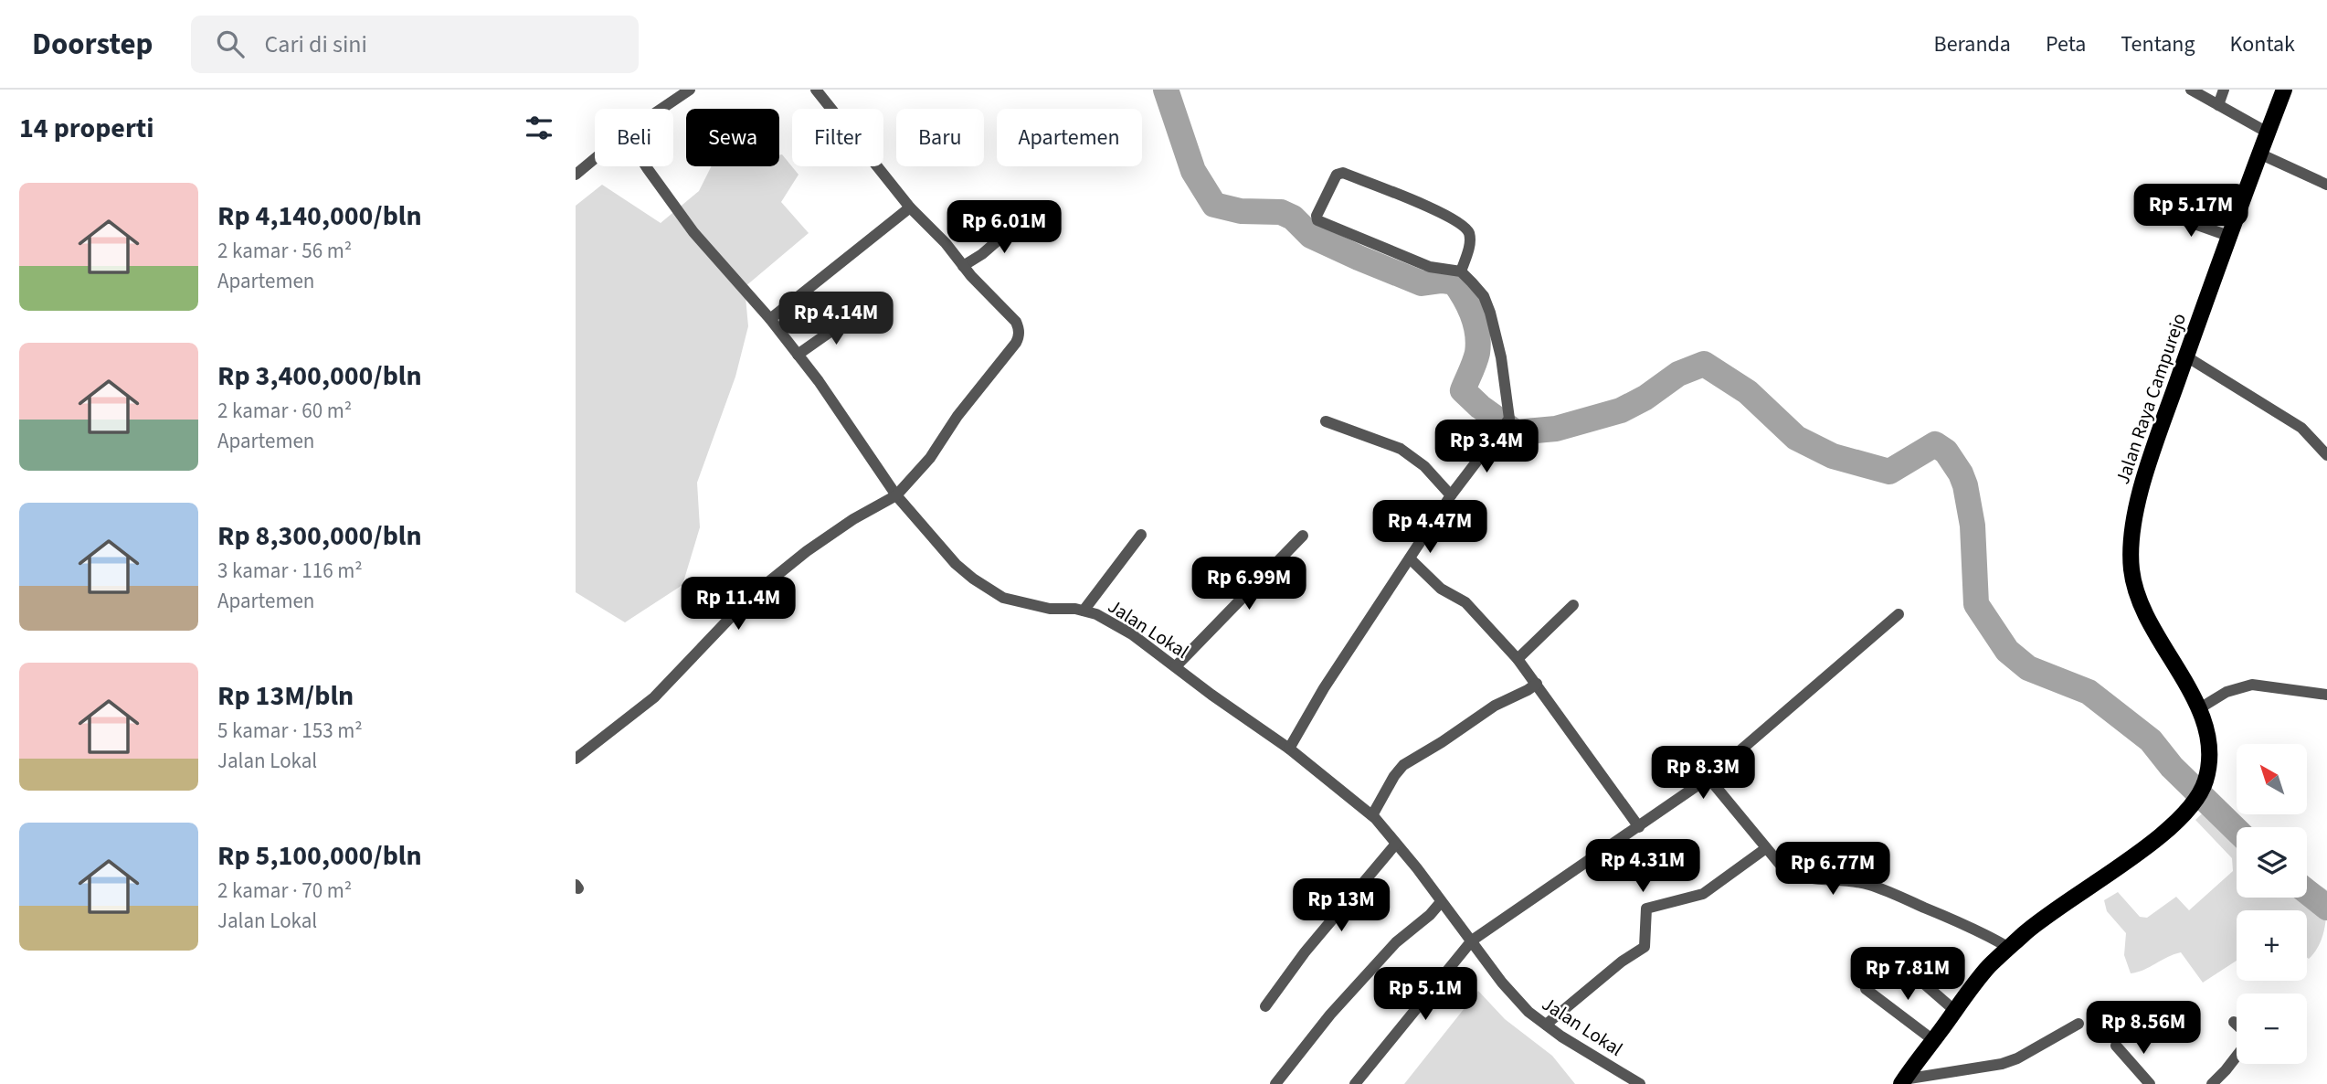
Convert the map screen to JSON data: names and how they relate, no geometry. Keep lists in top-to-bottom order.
{
  "streets": {
    "main road": ["Jalan Raya Campurejo"],
    "street": ["Jalan Lokal"]
  },
  "north": "top left",
  "page": {
    "header": "Doorstep",
    "search": "Cari di sini",
    "nav": [
      "Beranda",
      "Peta",
      "Tentang",
      "Kontak"
    ],
    "heading": "14 properti",
    "chip": [
      "Beli",
      "Sewa",
      "Filter",
      "Baru",
      "Apartemen"
    ],
    "list": [
      {
        "name": "Rp 4,140,000/bln",
        "note": "2 kamar · 56 m² · Apartemen"
      },
      {
        "name": "Rp 3,400,000/bln",
        "note": "2 kamar · 60 m² · Apartemen"
      },
      {
        "name": "Rp 8,300,000/bln",
        "note": "3 kamar · 116 m² · Apartemen"
      },
      {
        "name": "Rp 13M/bln",
        "note": "5 kamar · 153 m² · Jalan Lokal"
      },
      {
        "name": "Rp 5,100,000/bln",
        "note": "2 kamar · 70 m² · Jalan Lokal"
      }
    ],
    "price": [
      "Rp 5.17M",
      "Rp 6.01M",
      "Rp 4.14M",
      "Rp 3.4M",
      "Rp 4.47M",
      "Rp 6.99M",
      "Rp 11.4M",
      "Rp 8.3M",
      "Rp 4.31M",
      "Rp 6.77M",
      "Rp 13M",
      "Rp 7.81M",
      "Rp 5.1M",
      "Rp 8.56M"
    ],
    "map_buttons": ["+", "−"]
  }
}
